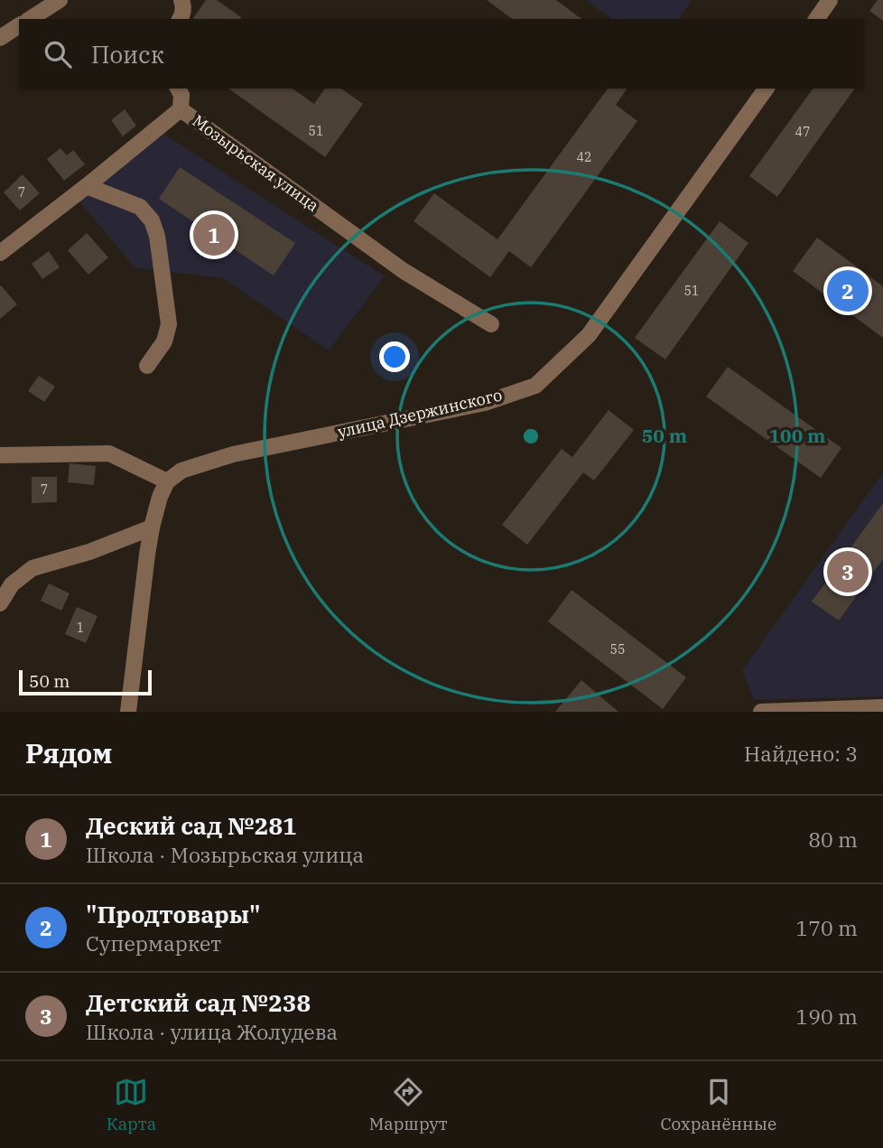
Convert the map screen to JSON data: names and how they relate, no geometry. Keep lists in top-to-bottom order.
{
  "streets": {
    "street": ["Мозырьская улица", "улица Дзержинского"]
  },
  "house_numbers": [
    "51",
    "47",
    "42",
    "7",
    "51",
    "7",
    "1",
    "55"
  ],
  "scale_bar": "50 m",
  "page": {
    "search": "Поиск",
    "pins": ["1", "2", "3"],
    "scale": "50 m",
    "heading": ["Рядом", "Найдено: 3"],
    "list": [
      {
        "mark": "1",
        "name": "Деский сад №281",
        "note": "Школа · Мозырьская улица",
        "value": "80 m"
      },
      {
        "mark": "2",
        "name": "\"Продтовары\"",
        "note": "Супермаркет",
        "value": "170 m"
      },
      {
        "mark": "3",
        "name": "Детский сад №238",
        "note": "Школа · улица Жолудева",
        "value": "190 m"
      }
    ],
    "nav": ["Карта", "Маршрут", "Сохранённые"]
  },
  "rings": ["50 m", "100 m"]
}
